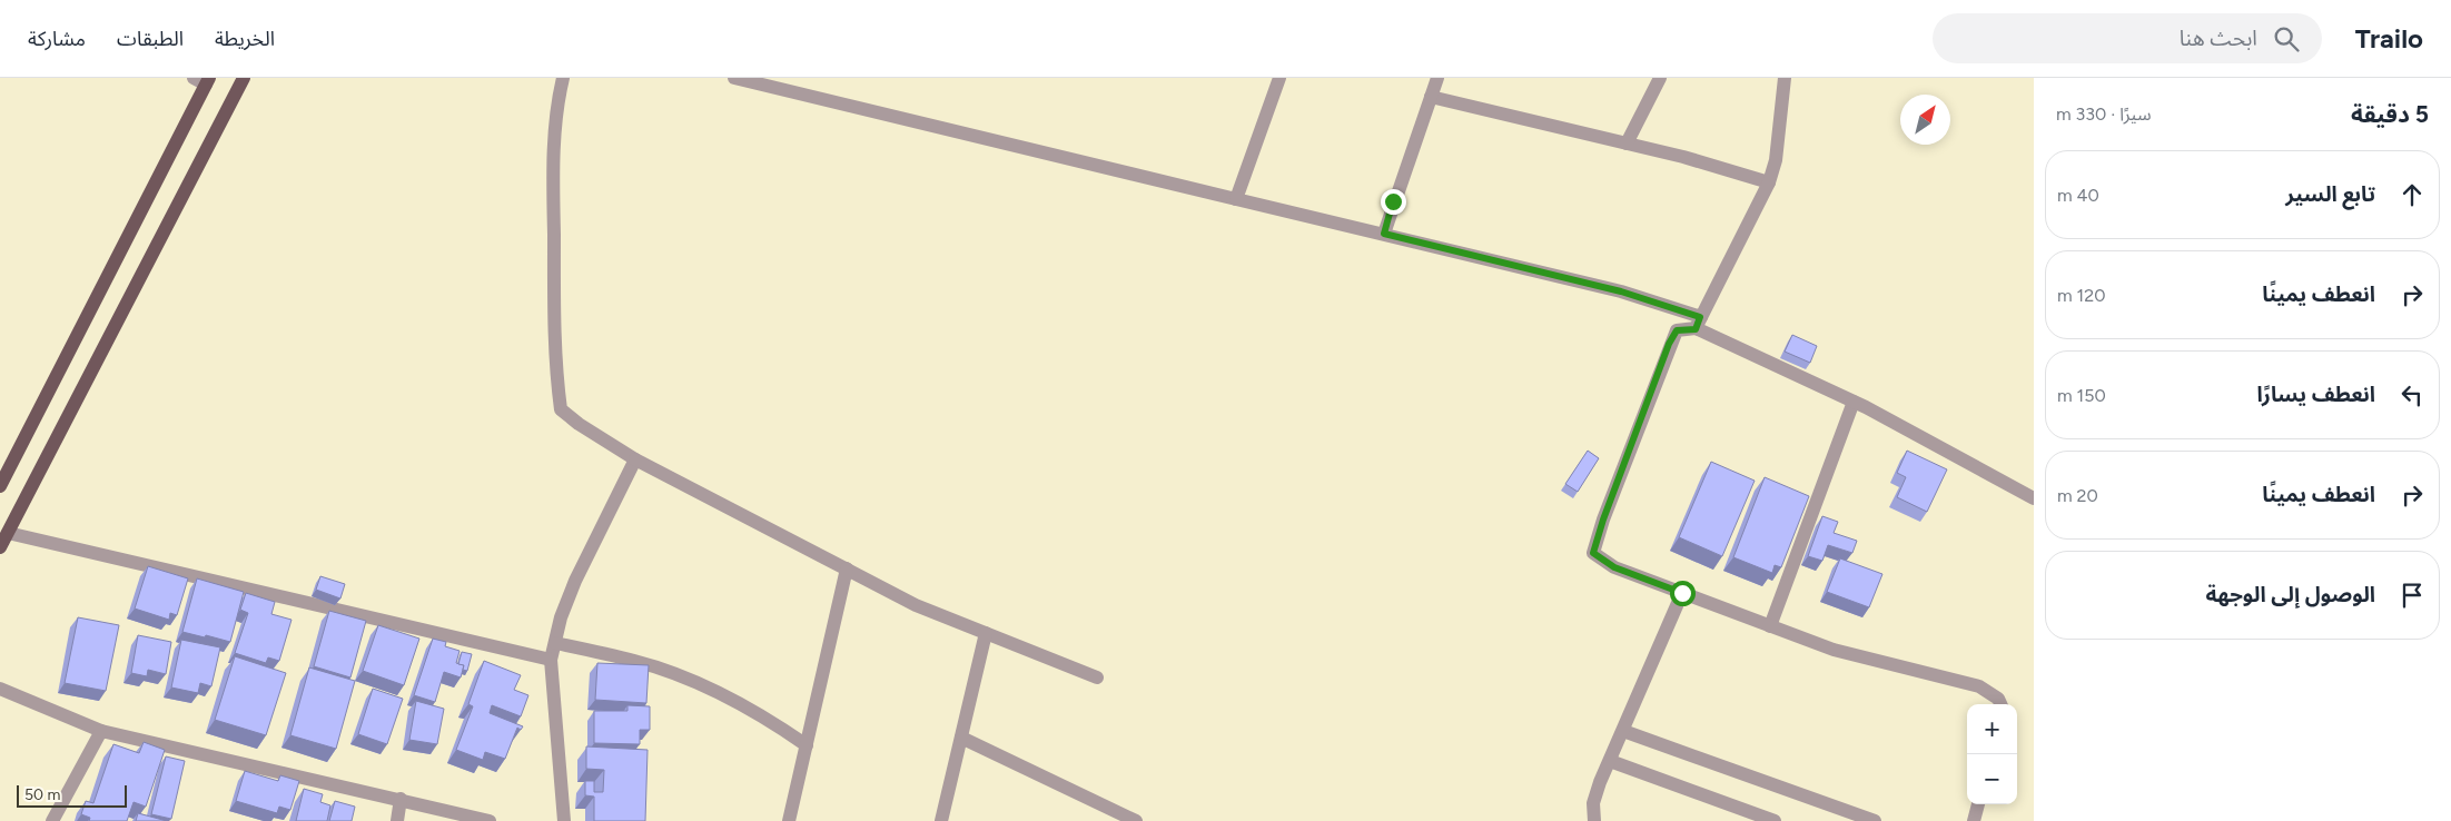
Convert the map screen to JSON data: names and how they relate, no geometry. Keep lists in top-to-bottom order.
{
  "scale_bar": "50 m",
  "north": "top right",
  "page": {
    "header": "Trailo",
    "search": "ابحث هنا",
    "nav": ["الخريطة", "الطبقات", "مشاركة"],
    "heading": ["5 دقيقة", "سيرًا · 330 m"],
    "list": [
      ["تابع السير", "40 m"],
      ["انعطف يمينًا", "120 m"],
      ["انعطف يسارًا", "150 m"],
      ["انعطف يمينًا", "20 m"],
      "الوصول إلى الوجهة"
    ],
    "map_buttons": ["+", "−"],
    "scale": "50 m"
  }
}
